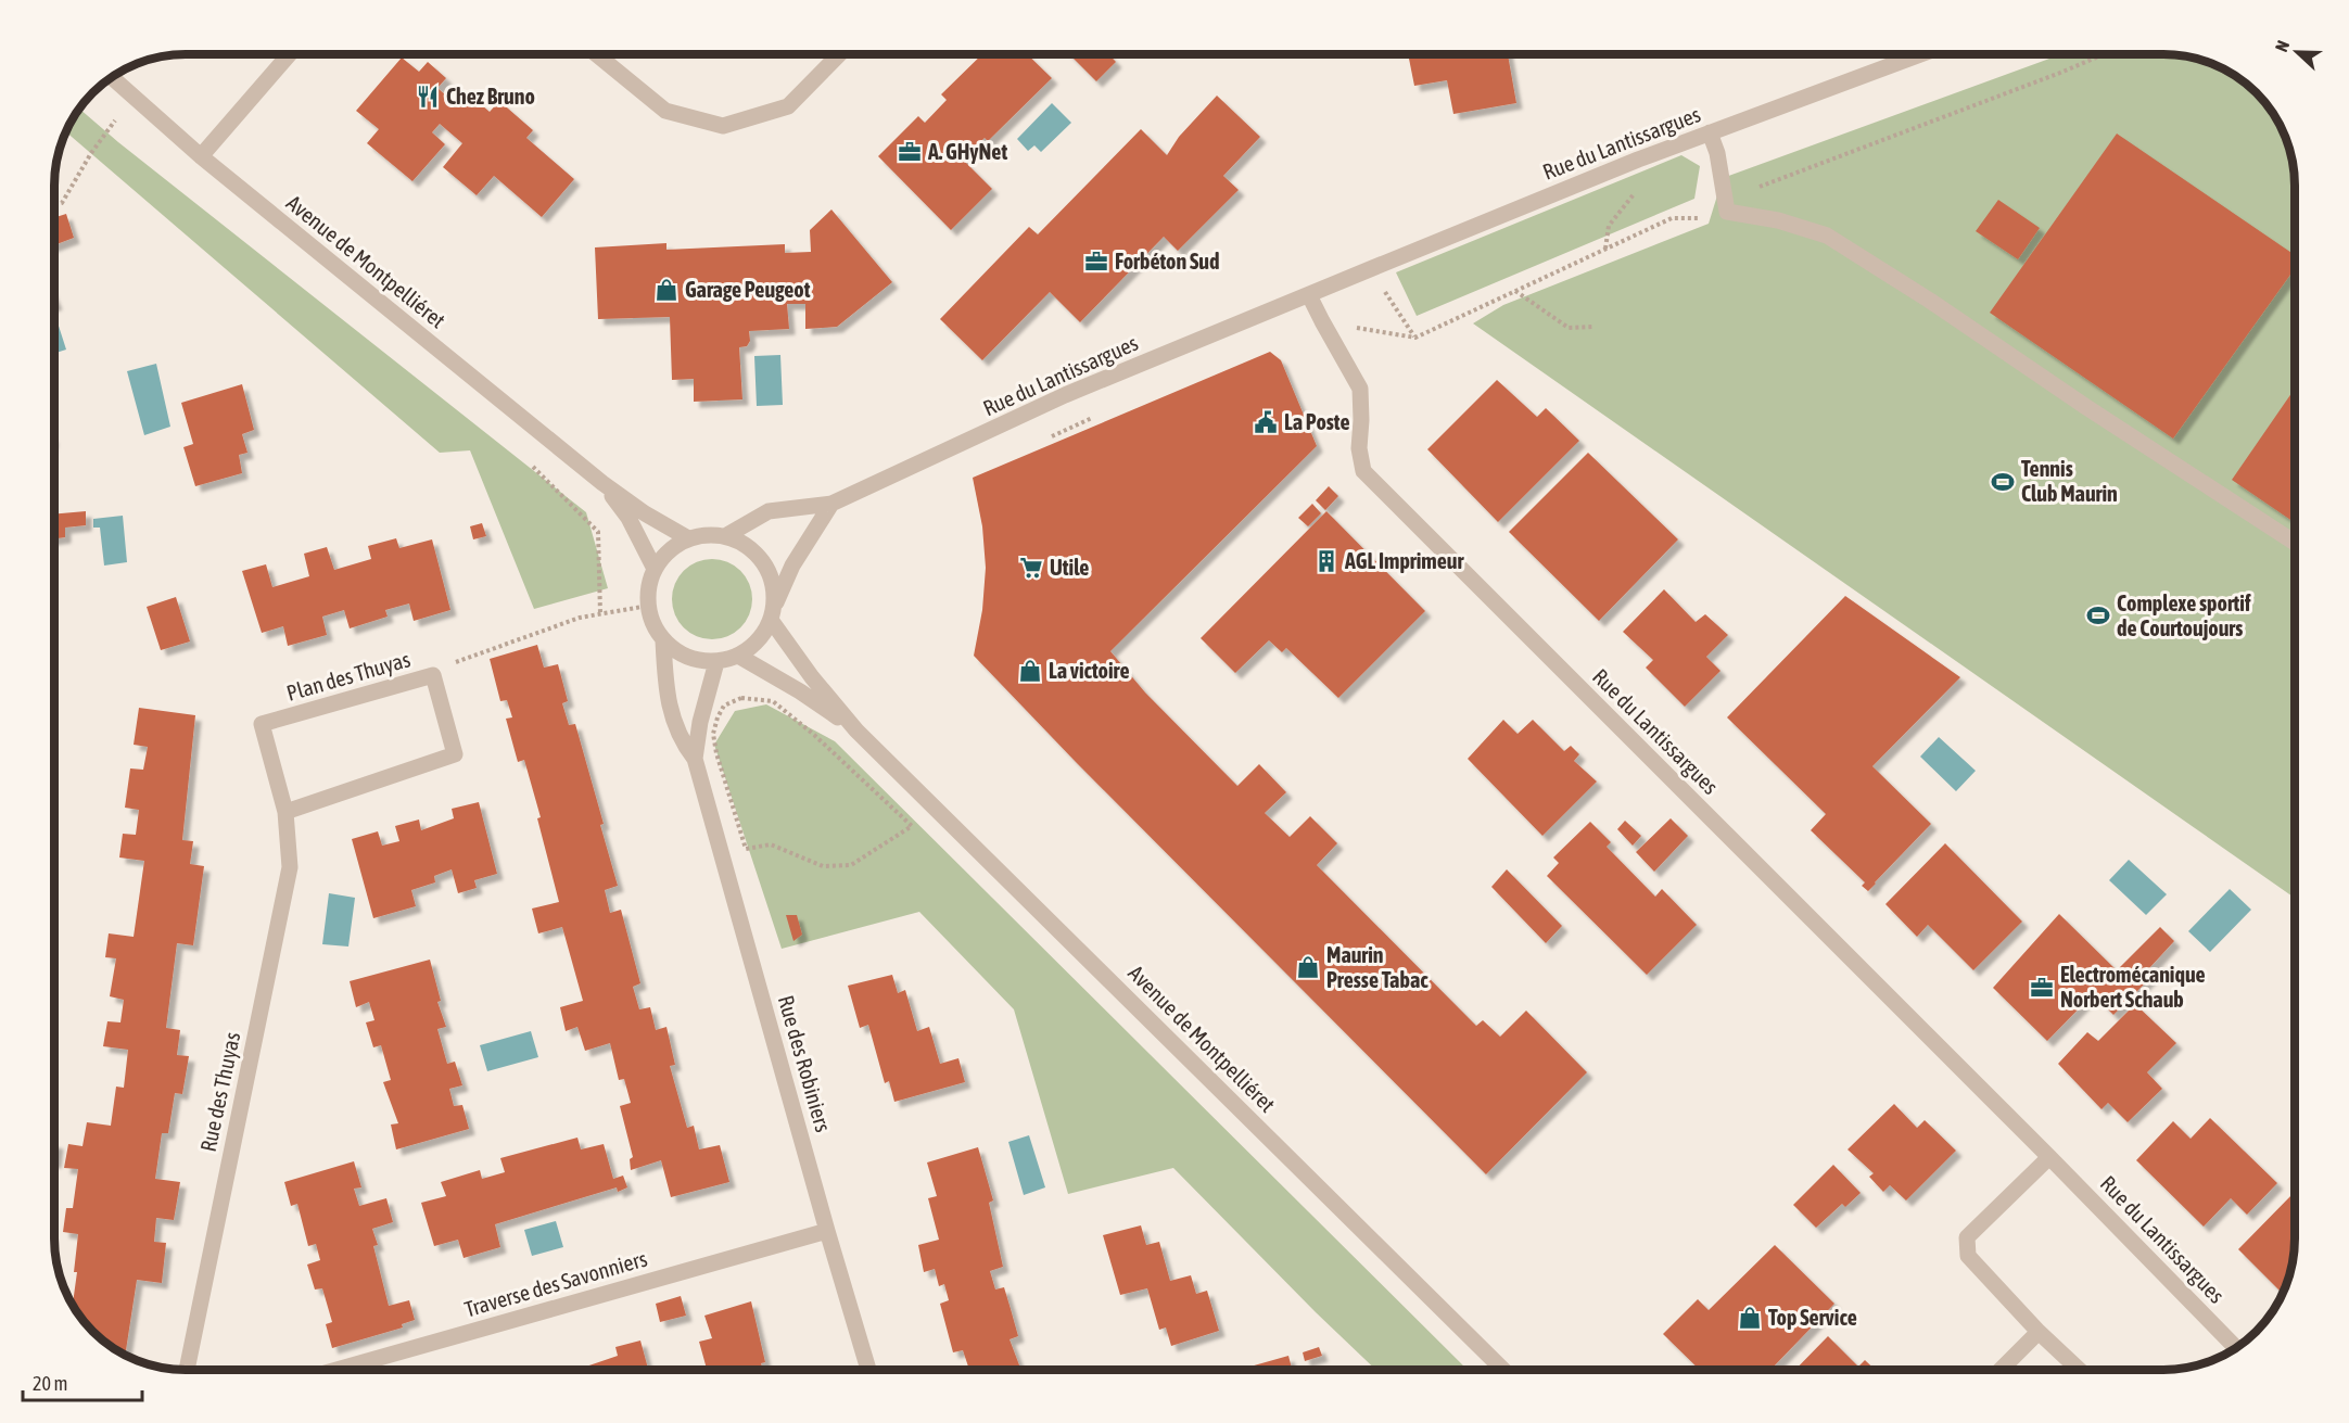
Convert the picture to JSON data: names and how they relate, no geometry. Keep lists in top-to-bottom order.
{
  "streets": {
    "street": [
      "Rue du Lantissargues",
      "Avenue de Montpelliéret",
      "Plan des Thuyas",
      "Rue des Robiniers",
      "Rue des Thuyas",
      "Traverse des Savonniers"
    ]
  },
  "crossings": [
    ["Rue du Lantissargues", "Avenue de Montpelliéret"],
    ["Rue du Lantissargues", "Rue des Robiniers"],
    ["Avenue de Montpelliéret", "Rue des Robiniers"],
    ["Plan des Thuyas", "Rue des Thuyas"],
    ["Rue des Robiniers", "Traverse des Savonniers"]
  ],
  "places": {
    "restaurant": ["Chez Bruno"],
    "office": ["A. GHyNet", "Forbéton Sud", "Electromécanique Norbert Schaub"],
    "shop": [
      "Garage Peugeot",
      "La victoire",
      "Maurin Presse Tabac",
      "Top Service"
    ],
    "public building": ["La Poste"],
    "sports": ["Tennis Club Maurin", "Complexe sportif de Courtoujours"],
    "building": ["AGL Imprimeur"],
    "supermarket": ["Utile"]
  },
  "scale_bar": "20 m",
  "north": "left"
}
